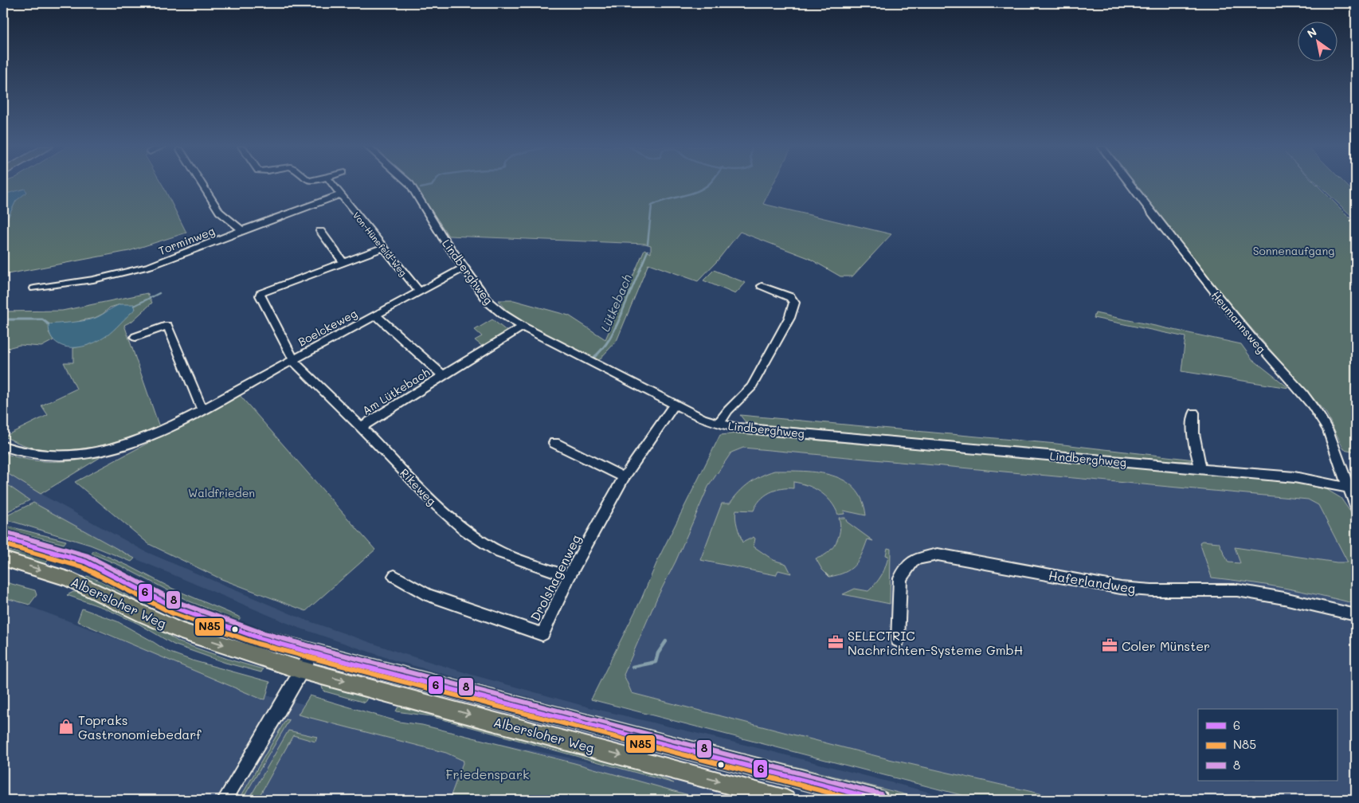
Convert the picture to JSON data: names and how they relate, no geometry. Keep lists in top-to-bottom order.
{
  "streets": {
    "main road": ["Albersloher Weg"],
    "street": [
      "Torminweg",
      "Von-Hünefeld-Weg",
      "Lindberghweg",
      "Heumannsweg",
      "Boelckeweg",
      "Am Lütkebach",
      "Rikeweg",
      "Drolshagenweg",
      "Haferlandweg"
    ]
  },
  "crossings": [
    ["Torminweg", "Von-Hünefeld-Weg"],
    ["Von-Hünefeld-Weg", "Boelckeweg"],
    ["Lindberghweg", "Heumannsweg"],
    ["Lindberghweg", "Boelckeweg"],
    ["Lindberghweg", "Am Lütkebach"],
    ["Lindberghweg", "Drolshagenweg"],
    ["Boelckeweg", "Am Lütkebach"],
    ["Boelckeweg", "Rikeweg"],
    ["Am Lütkebach", "Rikeweg"],
    ["Rikeweg", "Drolshagenweg"]
  ],
  "water": ["Lütkebach"],
  "parks": ["Sonnenaufgang", "Waldfrieden", "Friedenspark"],
  "places": {
    "office": ["SELECTRIC Nachrichten-Systeme GmbH", "Coler Münster"],
    "shop": ["Topraks Gastronomiebedarf"]
  },
  "lines": ["transit line 8", "transit line 6", "transit line N85"],
  "legend": ["6", "N85", "8"],
  "north": "top left"
}
